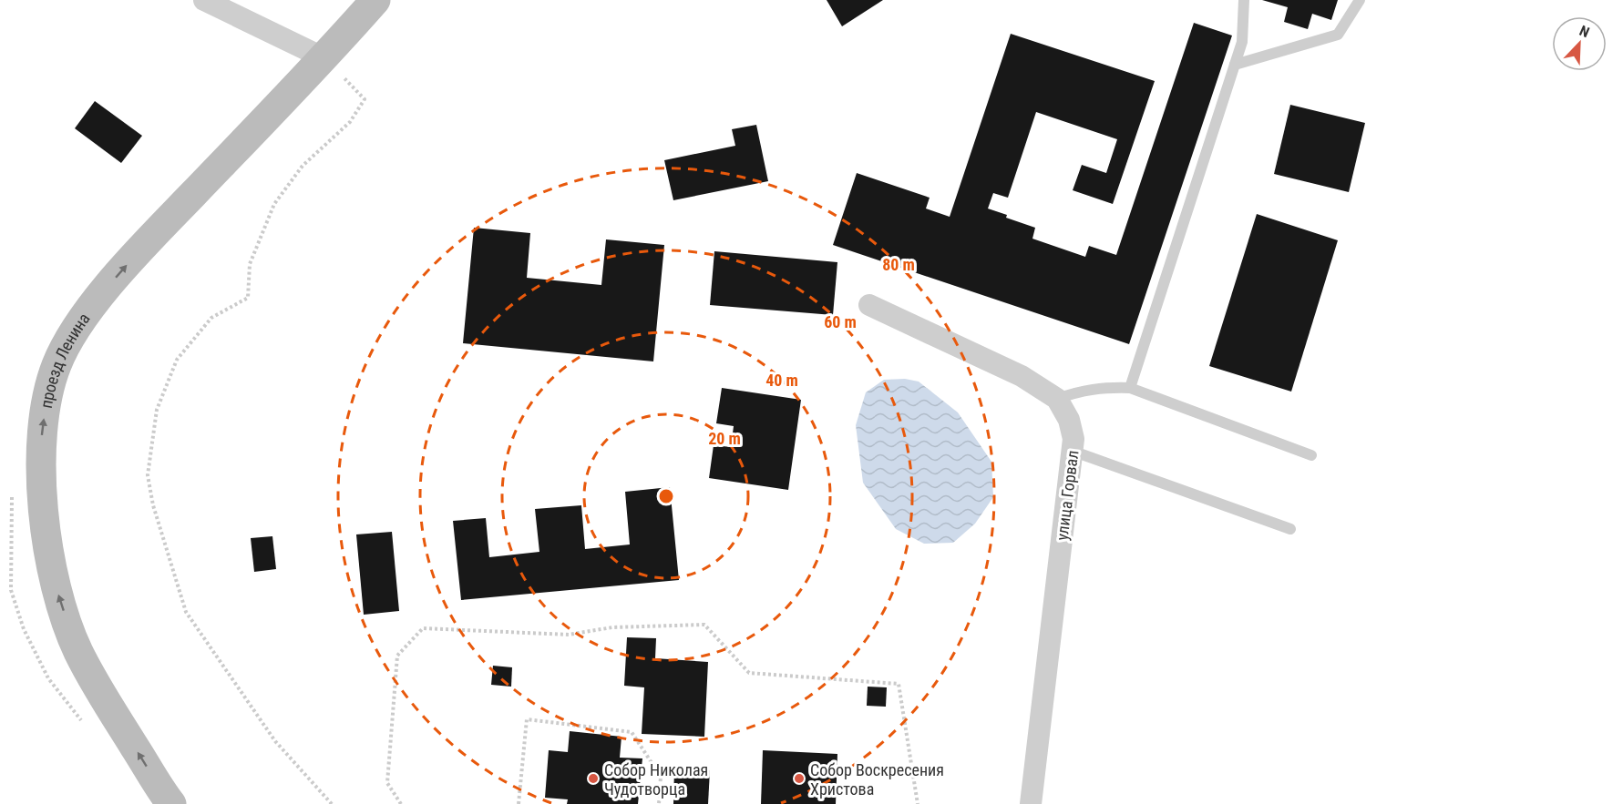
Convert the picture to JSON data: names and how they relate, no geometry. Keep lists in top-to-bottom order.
{
  "streets": {
    "main road": ["проезд Ленина"],
    "street": ["улица Горвал"]
  },
  "one_way": ["проезд Ленина"],
  "places": ["Собор Николая Чудотворца", "Собор Воскресения Христова"],
  "north": "top right",
  "rings": [
    "80 m",
    "60 m",
    "40 m",
    "20 m"
  ]
}
